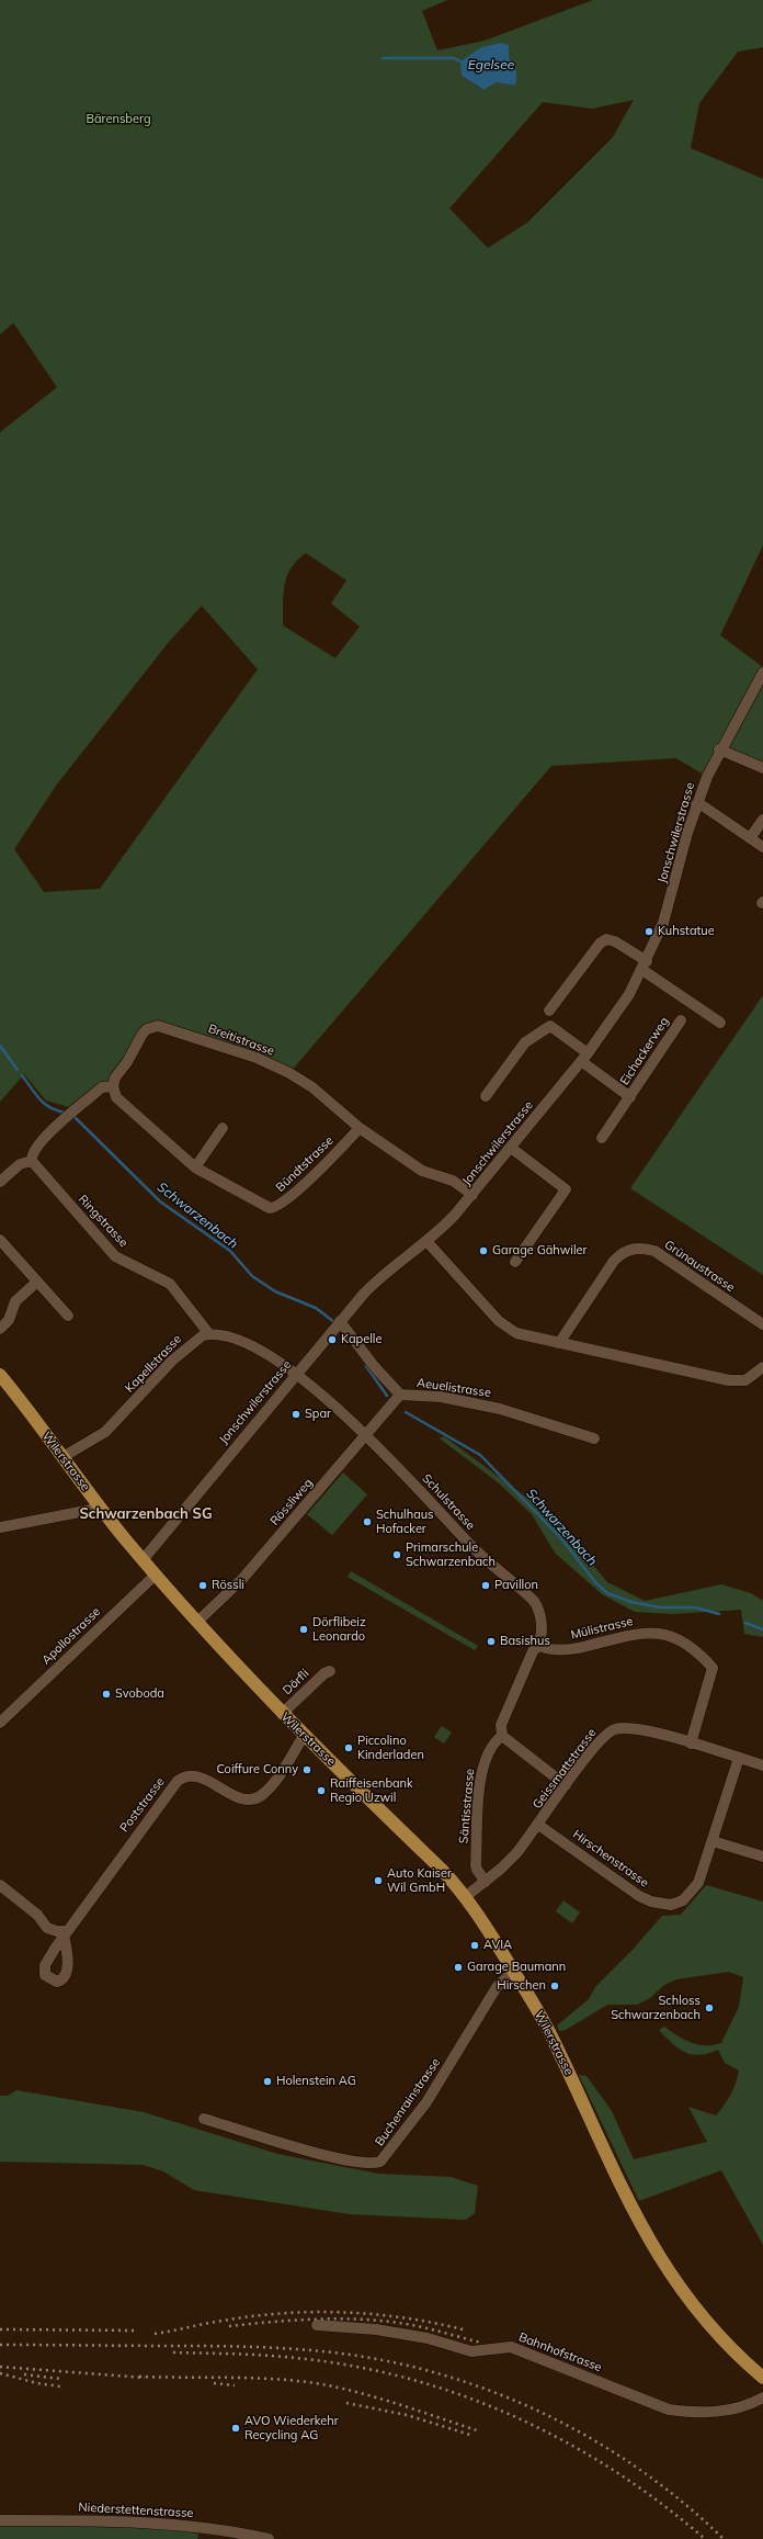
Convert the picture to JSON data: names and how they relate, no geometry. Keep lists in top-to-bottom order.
{
  "streets": {
    "main road": ["Wilerstrasse"],
    "street": [
      "Jonschwilerstrasse",
      "Breitistrasse",
      "Eichackerweg",
      "Bündtstrasse",
      "Ringstrasse",
      "Grünaustrasse",
      "Kapellstrasse",
      "Aeuelistrasse",
      "Rössliweg",
      "Schulstrasse",
      "Mülistrasse",
      "Apollostrasse",
      "Dörfli",
      "Geissmattstrasse",
      "Poststrasse",
      "Säntisstrasse",
      "Hirschenstrasse",
      "Buchenrainstrasse",
      "Bahnhofstrasse",
      "Niederstettenstrasse"
    ]
  },
  "crossings": [
    ["Jonschwilerstrasse", "Breitistrasse"],
    ["Jonschwilerstrasse", "Aeuelistrasse"],
    ["Jonschwilerstrasse", "Wilerstrasse"],
    ["Jonschwilerstrasse", "Schulstrasse"],
    ["Breitistrasse", "Bündtstrasse"],
    ["Ringstrasse", "Kapellstrasse"],
    ["Kapellstrasse", "Wilerstrasse"],
    ["Aeuelistrasse", "Rössliweg"],
    ["Wilerstrasse", "Rössliweg"],
    ["Wilerstrasse", "Apollostrasse"],
    ["Wilerstrasse", "Dörfli"],
    ["Wilerstrasse", "Geissmattstrasse"],
    ["Wilerstrasse", "Poststrasse"],
    ["Wilerstrasse", "Buchenrainstrasse"],
    ["Rössliweg", "Schulstrasse"],
    ["Schulstrasse", "Mülistrasse"],
    ["Schulstrasse", "Säntisstrasse"],
    ["Mülistrasse", "Geissmattstrasse"],
    ["Geissmattstrasse", "Säntisstrasse"],
    ["Geissmattstrasse", "Hirschenstrasse"]
  ],
  "districts": ["Schwarzenbach SG"],
  "water": ["Egelsee", "Schwarzenbach"],
  "parks": ["Bärensberg"],
  "places": [
    "Kuhstatue",
    "Garage Gähwiler",
    "Kapelle",
    "Spar",
    "Schulhaus Hofacker",
    "Primarschule Schwarzenbach",
    "Rössli",
    "Pavillon",
    "Dörflibeiz Leonardo",
    "Basishus",
    "Svoboda",
    "Piccolino Kinderladen",
    "Coiffure Conny",
    "Raiffeisenbank Regio Uzwil",
    "Auto Kaiser Wil GmbH",
    "AVIA",
    "Garage Baumann",
    "Hirschen",
    "Schloss Schwarzenbach",
    "Holenstein AG",
    "AVO Wiederkehr Recycling AG"
  ]
}
